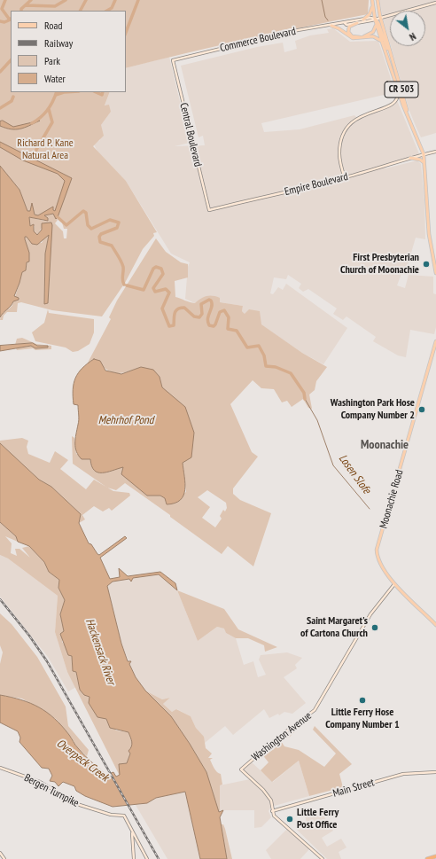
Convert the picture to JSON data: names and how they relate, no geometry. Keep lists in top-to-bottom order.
{
  "streets": {
    "main road": ["CR 503", "Moonachie Road"],
    "street": [
      "Commerce Boulevard",
      "Central Boulevard",
      "Empire Boulevard",
      "Washington Avenue",
      "Main Street",
      "Bergen Turnpike"
    ]
  },
  "crossings": [
    ["Commerce Boulevard", "CR 503"],
    ["Commerce Boulevard", "Central Boulevard"],
    ["CR 503", "Empire Boulevard"],
    ["Central Boulevard", "Empire Boulevard"],
    ["Moonachie Road", "Washington Avenue"],
    ["Washington Avenue", "Main Street"]
  ],
  "districts": ["Moonachie"],
  "water": [
    "Mehrhof Pond",
    "Losen Slofe",
    "Hackensack River",
    "Overpeck Creek"
  ],
  "parks": ["Richard P. Kane Natural Area"],
  "places": [
    "First Presbyterian Church of Moonachie",
    "Washington Park Hose Company Number 2",
    "Saint Margaret's of Cartona Church",
    "Little Ferry Hose Company Number 1",
    "Little Ferry Post Office"
  ],
  "legend": [
    "Road",
    "Railway",
    "Park",
    "Water"
  ],
  "north": "bottom right"
}
